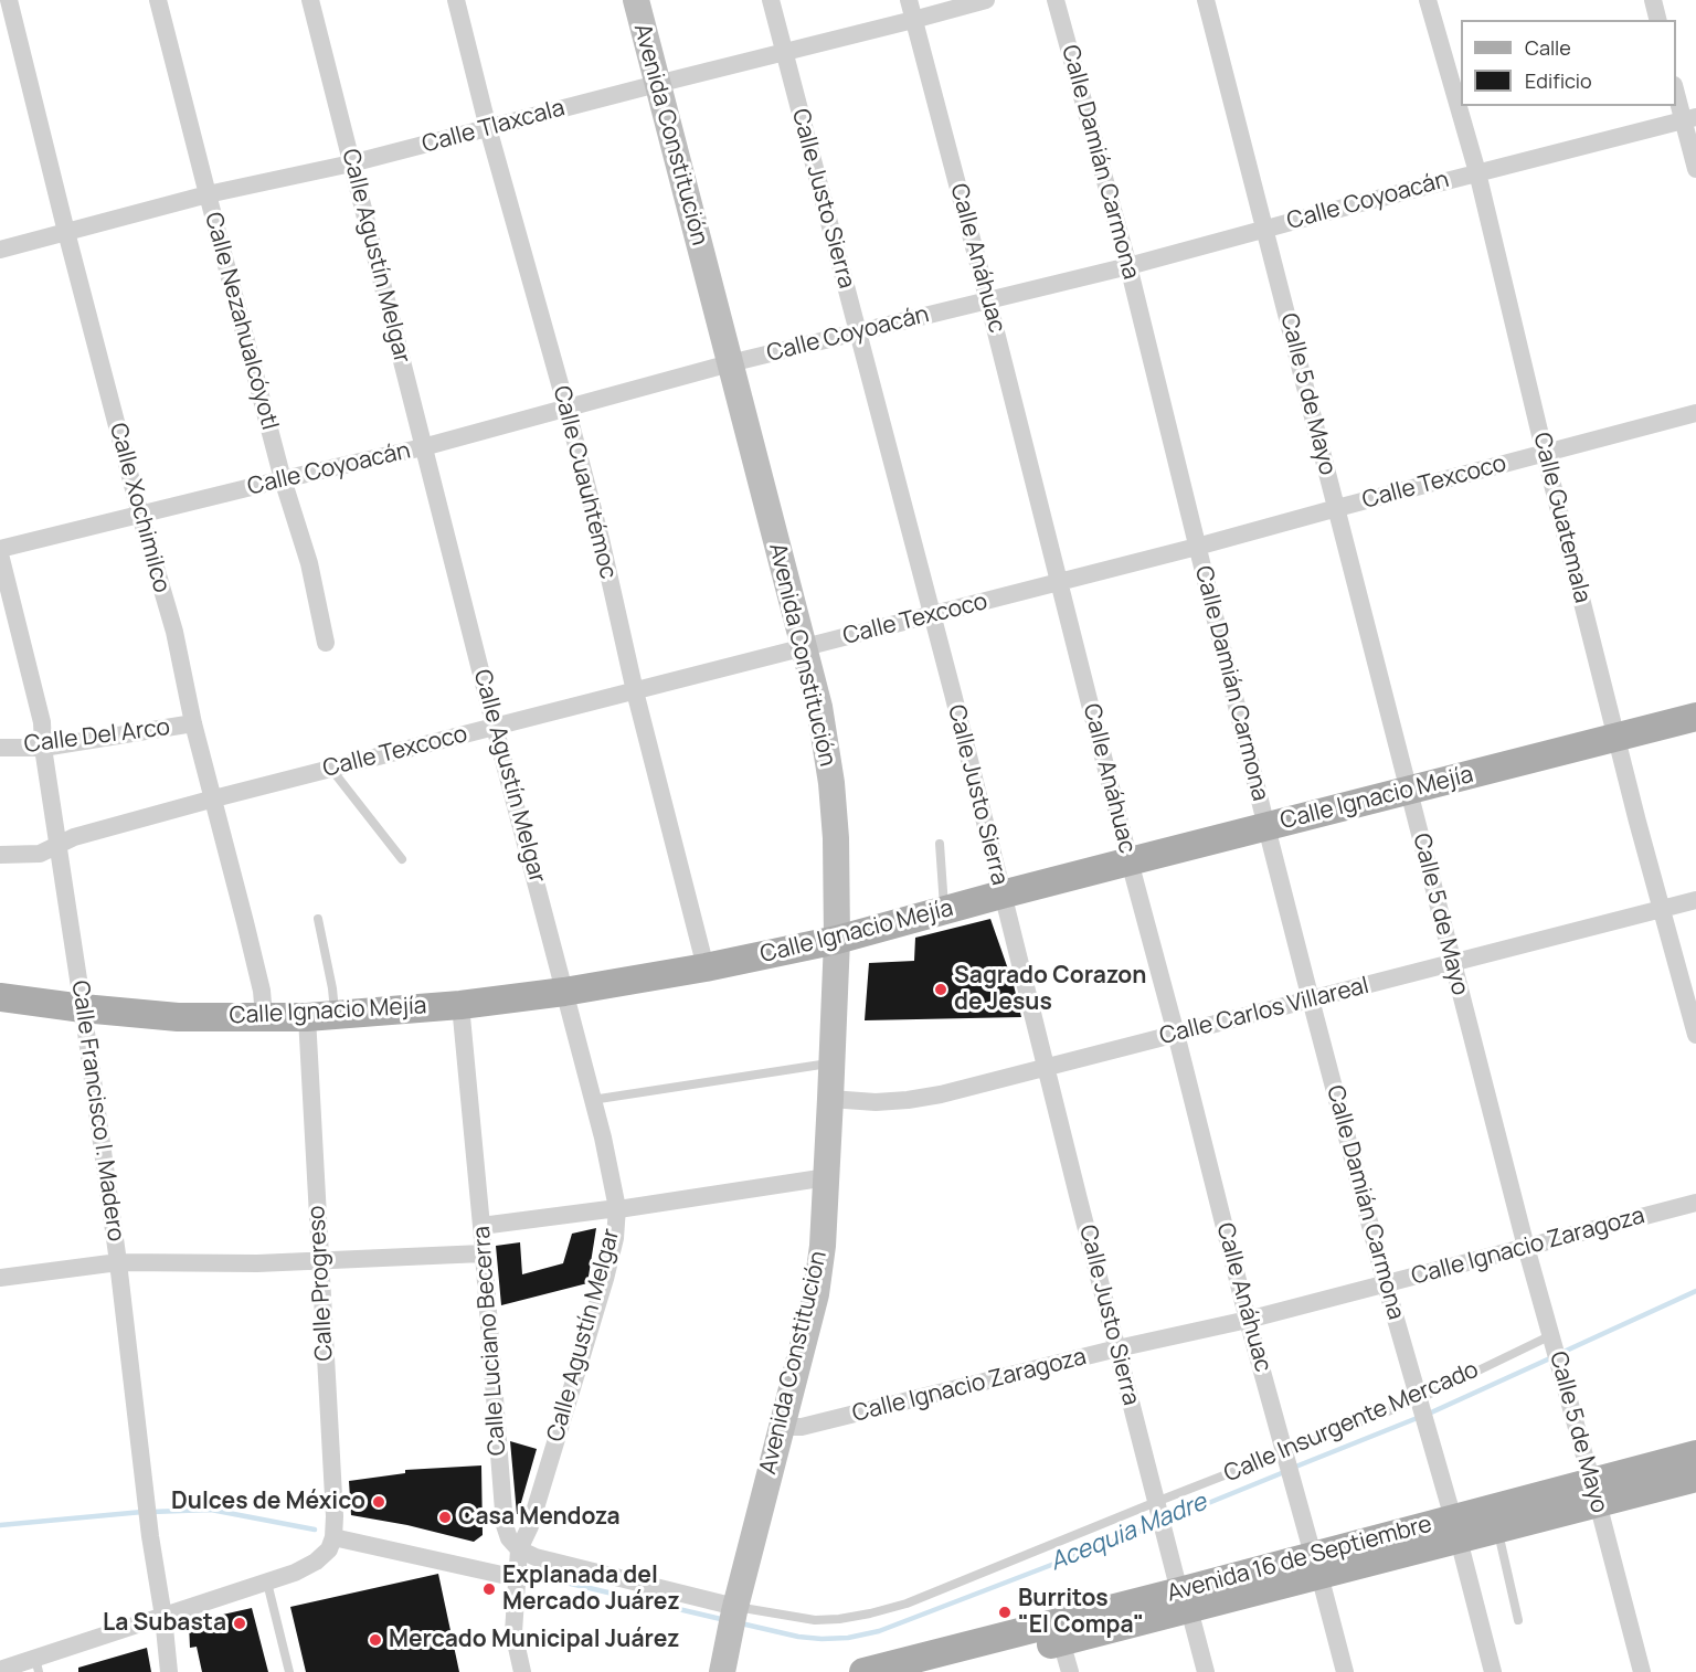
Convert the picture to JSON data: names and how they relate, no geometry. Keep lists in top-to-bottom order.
{
  "streets": {
    "main road": ["Calle Ignacio Mejía", "Avenida 16 de Septiembre"],
    "street": [
      "Calle Tlaxcala",
      "Avenida Constitución",
      "Calle Damián Carmona",
      "Calle Justo Sierra",
      "Calle Coyoacán",
      "Calle Agustín Melgar",
      "Calle Anáhuac",
      "Calle Nezahualcóyotl",
      "Calle 5 de Mayo",
      "Calle Cuauhtémoc",
      "Calle Texcoco",
      "Calle Xochimilco",
      "Calle Guatemala",
      "Calle Del Arco",
      "Calle Carlos Villareal",
      "Calle Francisco I. Madero",
      "Calle Ignacio Zaragoza",
      "Calle Progreso",
      "Calle Luciano Becerra"
    ],
    "lane": ["Calle Insurgente Mercado"]
  },
  "crossings": [
    ["Calle Tlaxcala", "Avenida Constitución"],
    ["Calle Tlaxcala", "Calle Justo Sierra"],
    ["Calle Tlaxcala", "Calle Agustín Melgar"],
    ["Calle Tlaxcala", "Calle Anáhuac"],
    ["Calle Tlaxcala", "Calle Nezahualcóyotl"],
    ["Calle Tlaxcala", "Calle Cuauhtémoc"],
    ["Calle Tlaxcala", "Calle Xochimilco"],
    ["Avenida Constitución", "Calle Coyoacán"],
    ["Avenida Constitución", "Calle Texcoco"],
    ["Avenida Constitución", "Calle Ignacio Mejía"],
    ["Avenida Constitución", "Calle Carlos Villareal"],
    ["Avenida Constitución", "Calle Ignacio Zaragoza"],
    ["Avenida Constitución", "Calle Insurgente Mercado"],
    ["Calle Damián Carmona", "Calle Coyoacán"],
    ["Calle Damián Carmona", "Calle Texcoco"],
    ["Calle Damián Carmona", "Calle Ignacio Mejía"],
    ["Calle Damián Carmona", "Calle Carlos Villareal"],
    ["Calle Damián Carmona", "Calle Ignacio Zaragoza"],
    ["Calle Damián Carmona", "Calle Insurgente Mercado"],
    ["Calle Damián Carmona", "Avenida 16 de Septiembre"],
    ["Calle Justo Sierra", "Calle Coyoacán"],
    ["Calle Justo Sierra", "Calle Texcoco"],
    ["Calle Justo Sierra", "Calle Ignacio Mejía"],
    ["Calle Justo Sierra", "Calle Carlos Villareal"],
    ["Calle Justo Sierra", "Calle Ignacio Zaragoza"],
    ["Calle Justo Sierra", "Calle Insurgente Mercado"],
    ["Calle Justo Sierra", "Avenida 16 de Septiembre"],
    ["Calle Coyoacán", "Calle Agustín Melgar"],
    ["Calle Coyoacán", "Calle Anáhuac"],
    ["Calle Coyoacán", "Calle Nezahualcóyotl"],
    ["Calle Coyoacán", "Calle 5 de Mayo"],
    ["Calle Coyoacán", "Calle Cuauhtémoc"],
    ["Calle Coyoacán", "Calle Xochimilco"],
    ["Calle Coyoacán", "Calle Guatemala"],
    ["Calle Agustín Melgar", "Calle Texcoco"],
    ["Calle Agustín Melgar", "Calle Ignacio Mejía"],
    ["Calle Agustín Melgar", "Calle Luciano Becerra"],
    ["Calle Anáhuac", "Calle Texcoco"],
    ["Calle Anáhuac", "Calle Ignacio Mejía"],
    ["Calle Anáhuac", "Calle Carlos Villareal"],
    ["Calle Anáhuac", "Calle Ignacio Zaragoza"],
    ["Calle Anáhuac", "Calle Insurgente Mercado"],
    ["Calle Anáhuac", "Avenida 16 de Septiembre"],
    ["Calle 5 de Mayo", "Calle Texcoco"],
    ["Calle 5 de Mayo", "Calle Ignacio Mejía"],
    ["Calle 5 de Mayo", "Calle Carlos Villareal"],
    ["Calle 5 de Mayo", "Calle Ignacio Zaragoza"],
    ["Calle 5 de Mayo", "Calle Insurgente Mercado"],
    ["Calle 5 de Mayo", "Avenida 16 de Septiembre"],
    ["Calle Cuauhtémoc", "Calle Texcoco"],
    ["Calle Cuauhtémoc", "Calle Ignacio Mejía"],
    ["Calle Texcoco", "Calle Xochimilco"],
    ["Calle Texcoco", "Calle Guatemala"],
    ["Calle Texcoco", "Calle Francisco I. Madero"],
    ["Calle Xochimilco", "Calle Del Arco"],
    ["Calle Xochimilco", "Calle Ignacio Mejía"],
    ["Calle Guatemala", "Calle Ignacio Mejía"],
    ["Calle Guatemala", "Calle Carlos Villareal"],
    ["Calle Del Arco", "Calle Francisco I. Madero"],
    ["Calle Ignacio Mejía", "Calle Francisco I. Madero"],
    ["Calle Ignacio Mejía", "Calle Progreso"],
    ["Calle Ignacio Mejía", "Calle Luciano Becerra"]
  ],
  "water": ["Acequia Madre"],
  "places": [
    "Sagrado Corazon de Jesus",
    "Dulces de México",
    "Casa Mendoza",
    "Explanada del Mercado Juárez",
    "Burritos \"El Compa\"",
    "La Subasta",
    "Mercado Municipal Juárez"
  ],
  "legend": ["Calle", "Edificio"]
}
